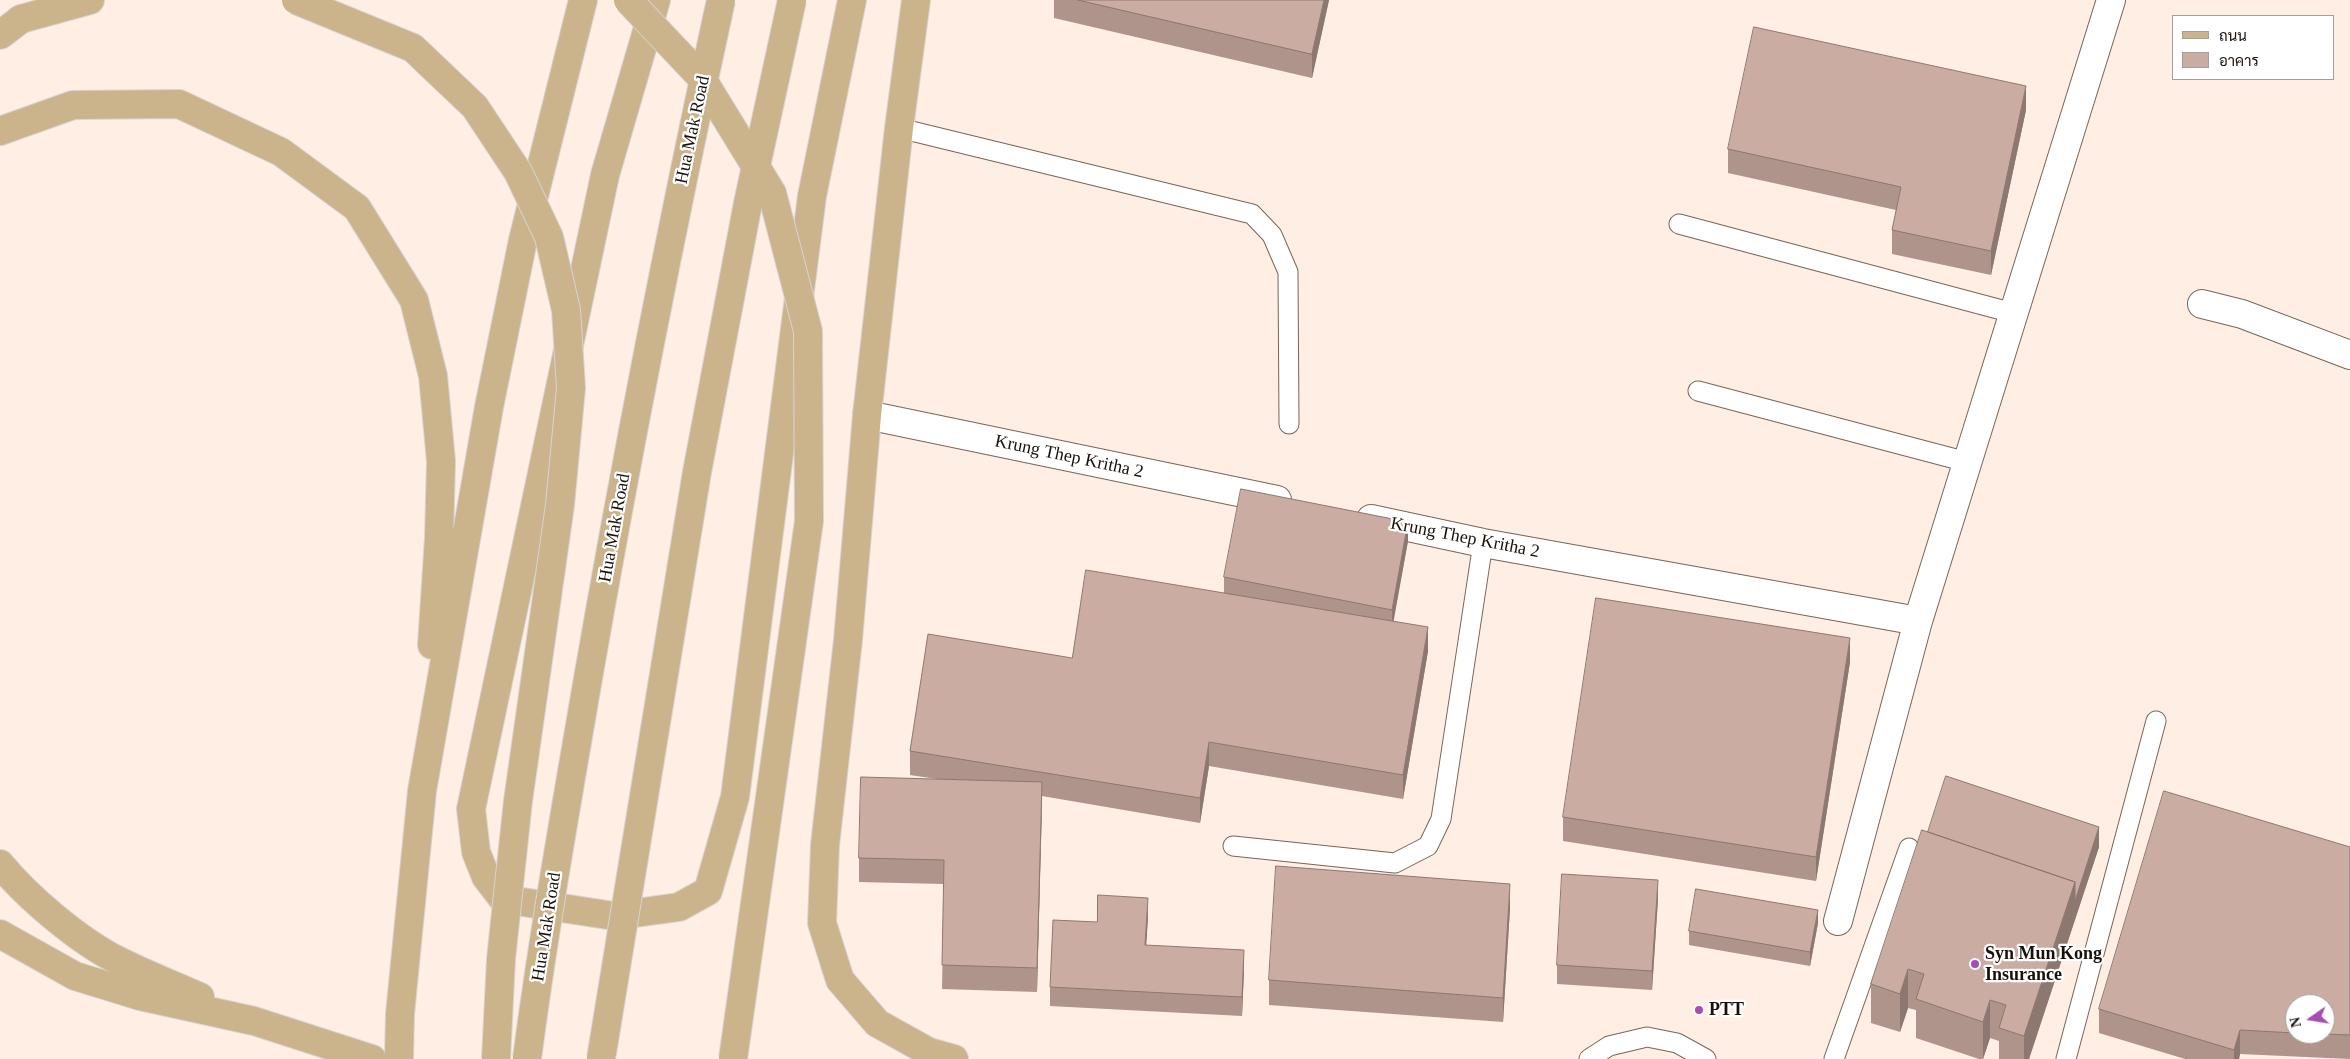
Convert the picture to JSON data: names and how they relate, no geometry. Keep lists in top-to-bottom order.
{
  "streets": {
    "main road": ["Hua Mak Road"],
    "street": ["Krung Thep Kritha 2"]
  },
  "places": ["Syn Mun Kong Insurance", "PTT"],
  "legend": ["ถนน", "อาคาร"],
  "north": "left"
}
